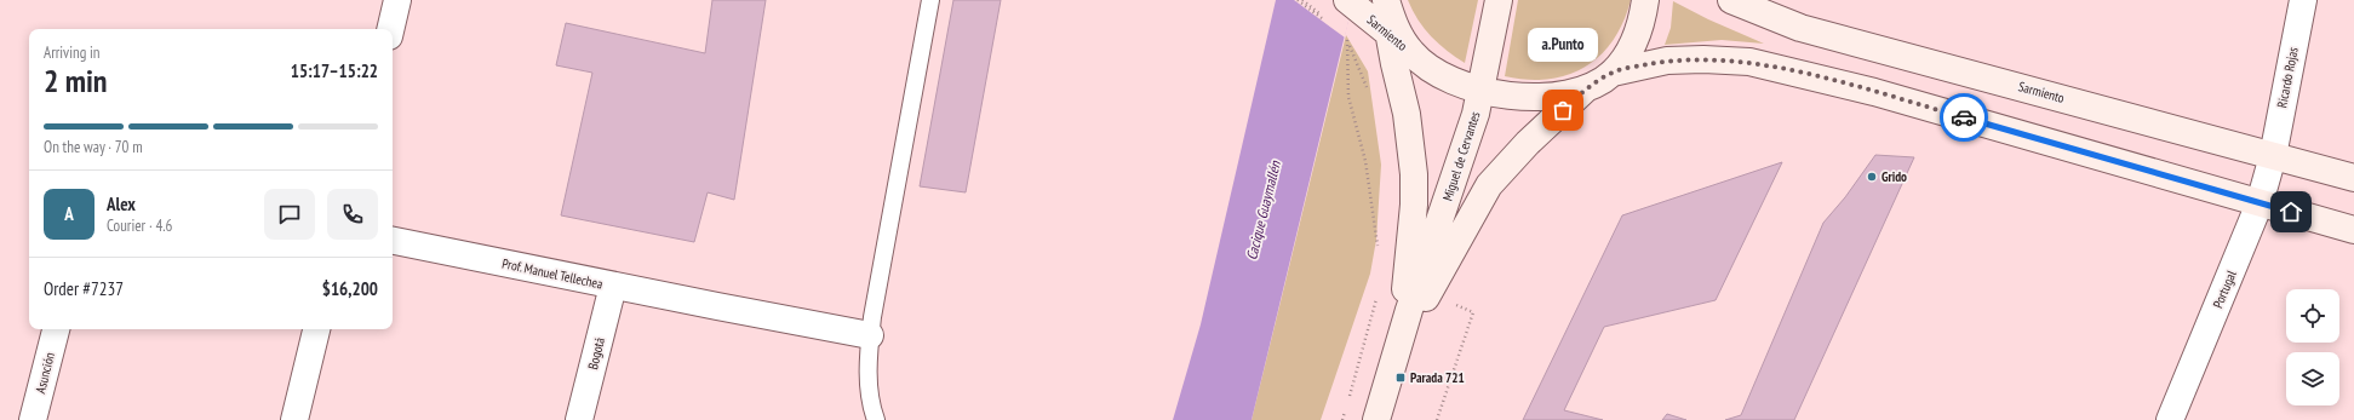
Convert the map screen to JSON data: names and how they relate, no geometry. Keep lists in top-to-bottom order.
{
  "streets": {
    "main road": ["Sarmiento", "Miguel de Cervantes"],
    "street": [
      "Ricardo Rojas",
      "Prof. Manuel Tellechea",
      "Portugal",
      "Bogotá",
      "Asunción"
    ]
  },
  "crossings": [
    ["Sarmiento", "Ricardo Rojas"],
    ["Sarmiento", "Miguel de Cervantes"],
    ["Sarmiento", "Portugal"],
    ["Ricardo Rojas", "Portugal"],
    ["Prof. Manuel Tellechea", "Bogotá"]
  ],
  "water": ["Cacique Guaymallén"],
  "places": {
    "other": ["a.Punto", "Grido"],
    "transit": ["Parada 721"]
  },
  "page": {
    "bubble": "a.Punto",
    "heading": ["2 min", "Arriving in", "15:17–15:22"],
    "panel": [
      "Alex",
      "Courier · 4.6",
      "Order #7237",
      "$16,200"
    ],
    "bar": "On the way · 70 m",
    "round": "A"
  }
}
